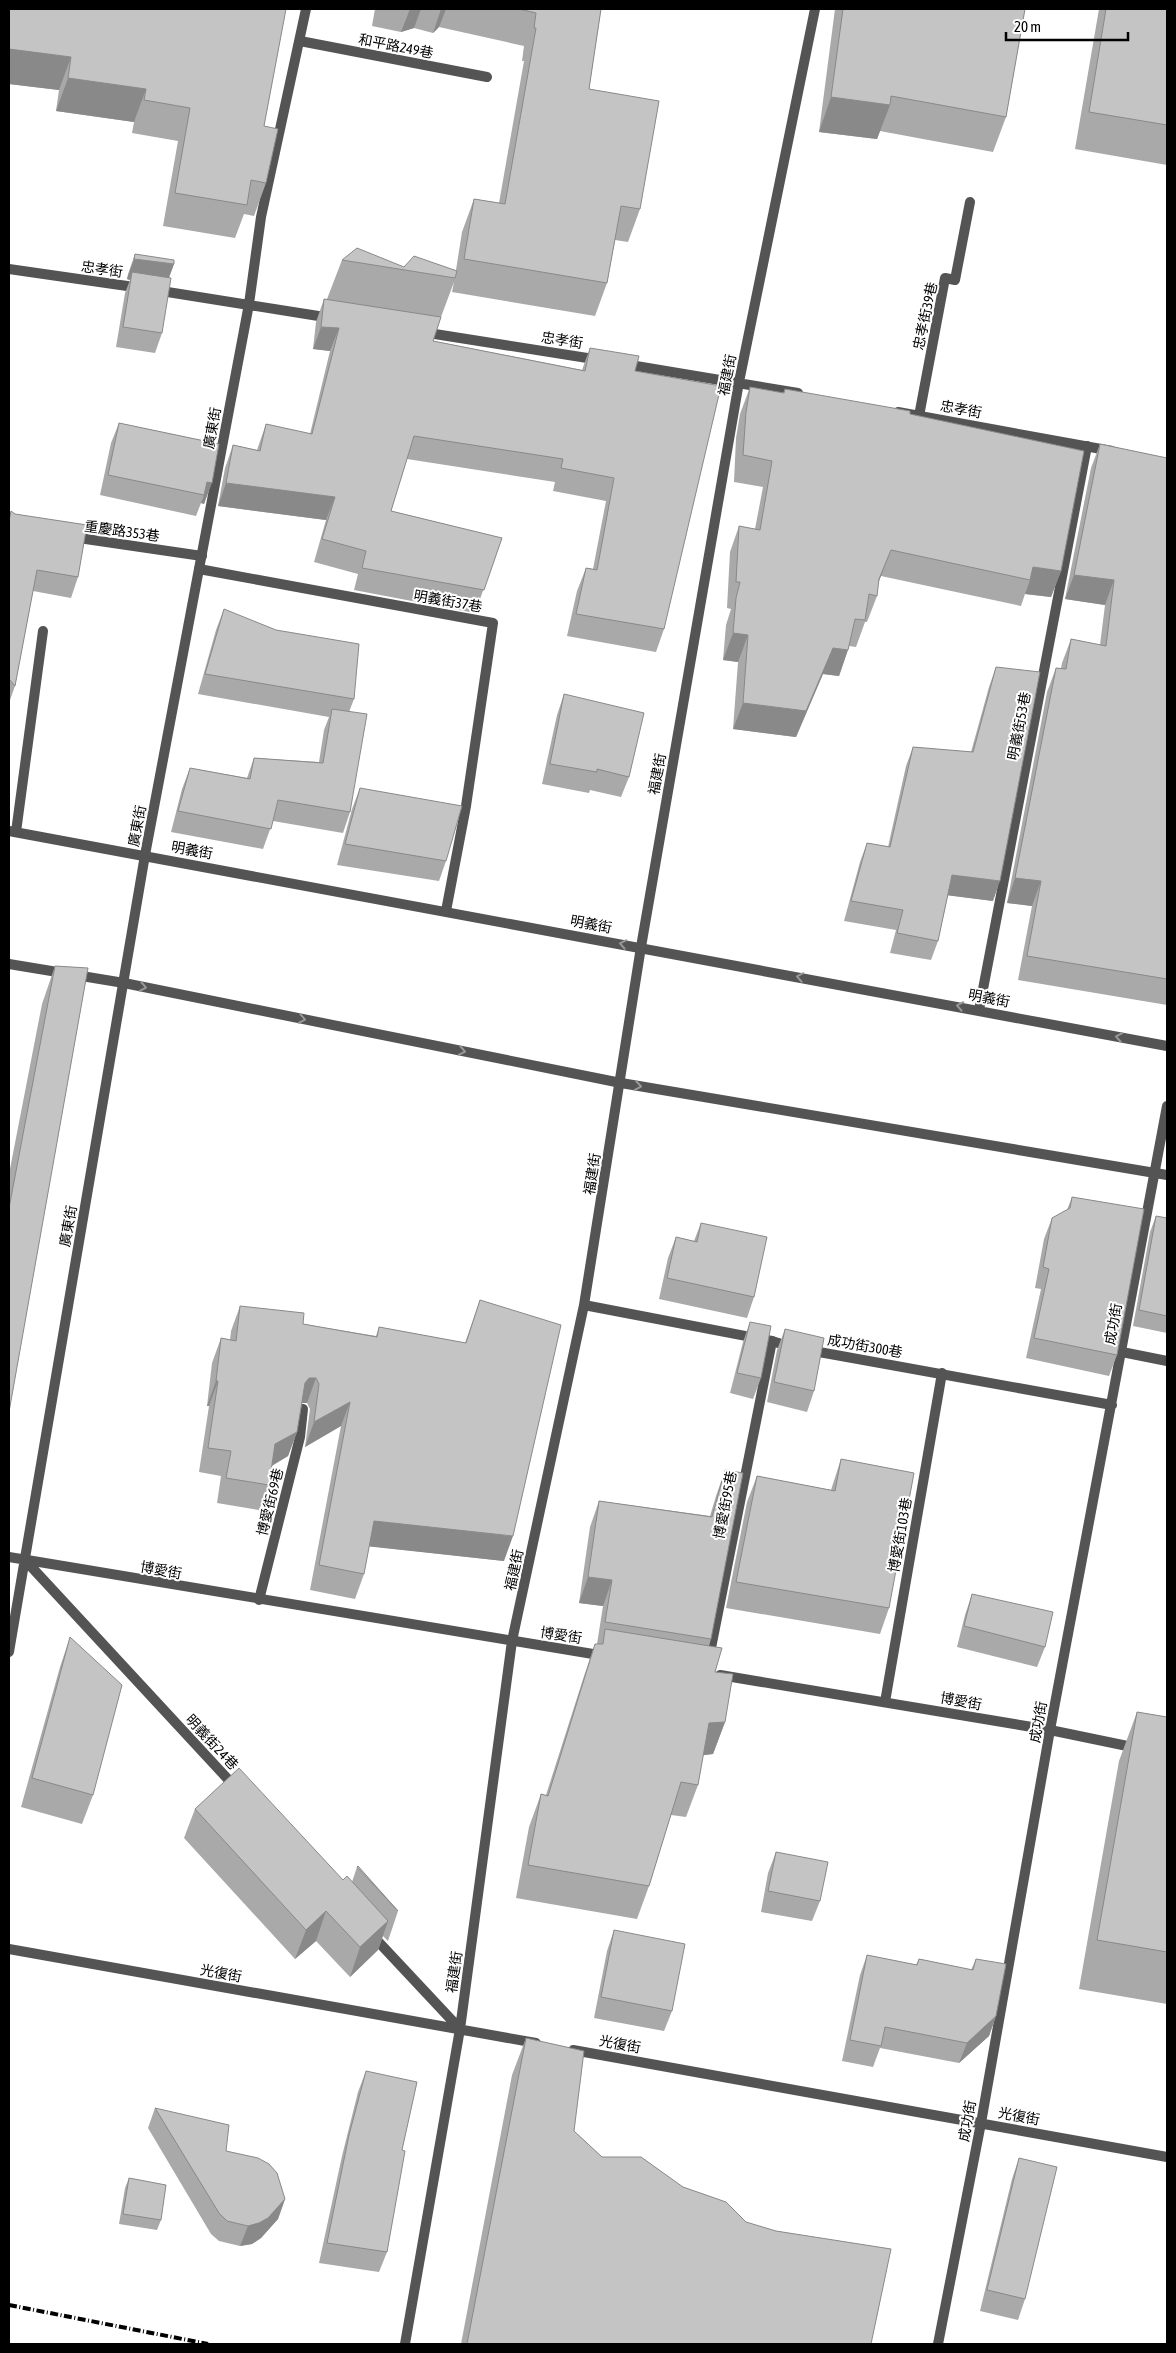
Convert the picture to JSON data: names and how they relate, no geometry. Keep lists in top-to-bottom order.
{
  "streets": {
    "street": [
      "和平路249巷",
      "忠孝街",
      "忠孝街39巷",
      "福建街",
      "廣東街",
      "重慶路353巷",
      "明義街37巷",
      "明義街53巷",
      "明義街",
      "成功街",
      "成功街300巷",
      "博愛街69巷",
      "博愛街95巷",
      "博愛街103巷",
      "博愛街",
      "明義街24巷",
      "光復街"
    ]
  },
  "crossings": [
    ["和平路249巷", "廣東街"],
    ["忠孝街", "忠孝街39巷"],
    ["忠孝街", "福建街"],
    ["忠孝街", "廣東街"],
    ["忠孝街", "明義街53巷"],
    ["福建街", "明義街"],
    ["福建街", "成功街300巷"],
    ["福建街", "博愛街"],
    ["福建街", "光復街"],
    ["廣東街", "重慶路353巷"],
    ["廣東街", "明義街37巷"],
    ["廣東街", "明義街"],
    ["廣東街", "博愛街"],
    ["廣東街", "明義街24巷"],
    ["明義街37巷", "明義街"],
    ["明義街53巷", "明義街"],
    ["成功街", "成功街300巷"],
    ["成功街", "博愛街"],
    ["成功街", "光復街"],
    ["成功街300巷", "博愛街95巷"],
    ["成功街300巷", "博愛街103巷"],
    ["博愛街69巷", "博愛街"],
    ["博愛街95巷", "博愛街"],
    ["博愛街103巷", "博愛街"],
    ["博愛街", "明義街24巷"]
  ],
  "one_way": ["明義街"],
  "scale_bar": "20 m"
}
